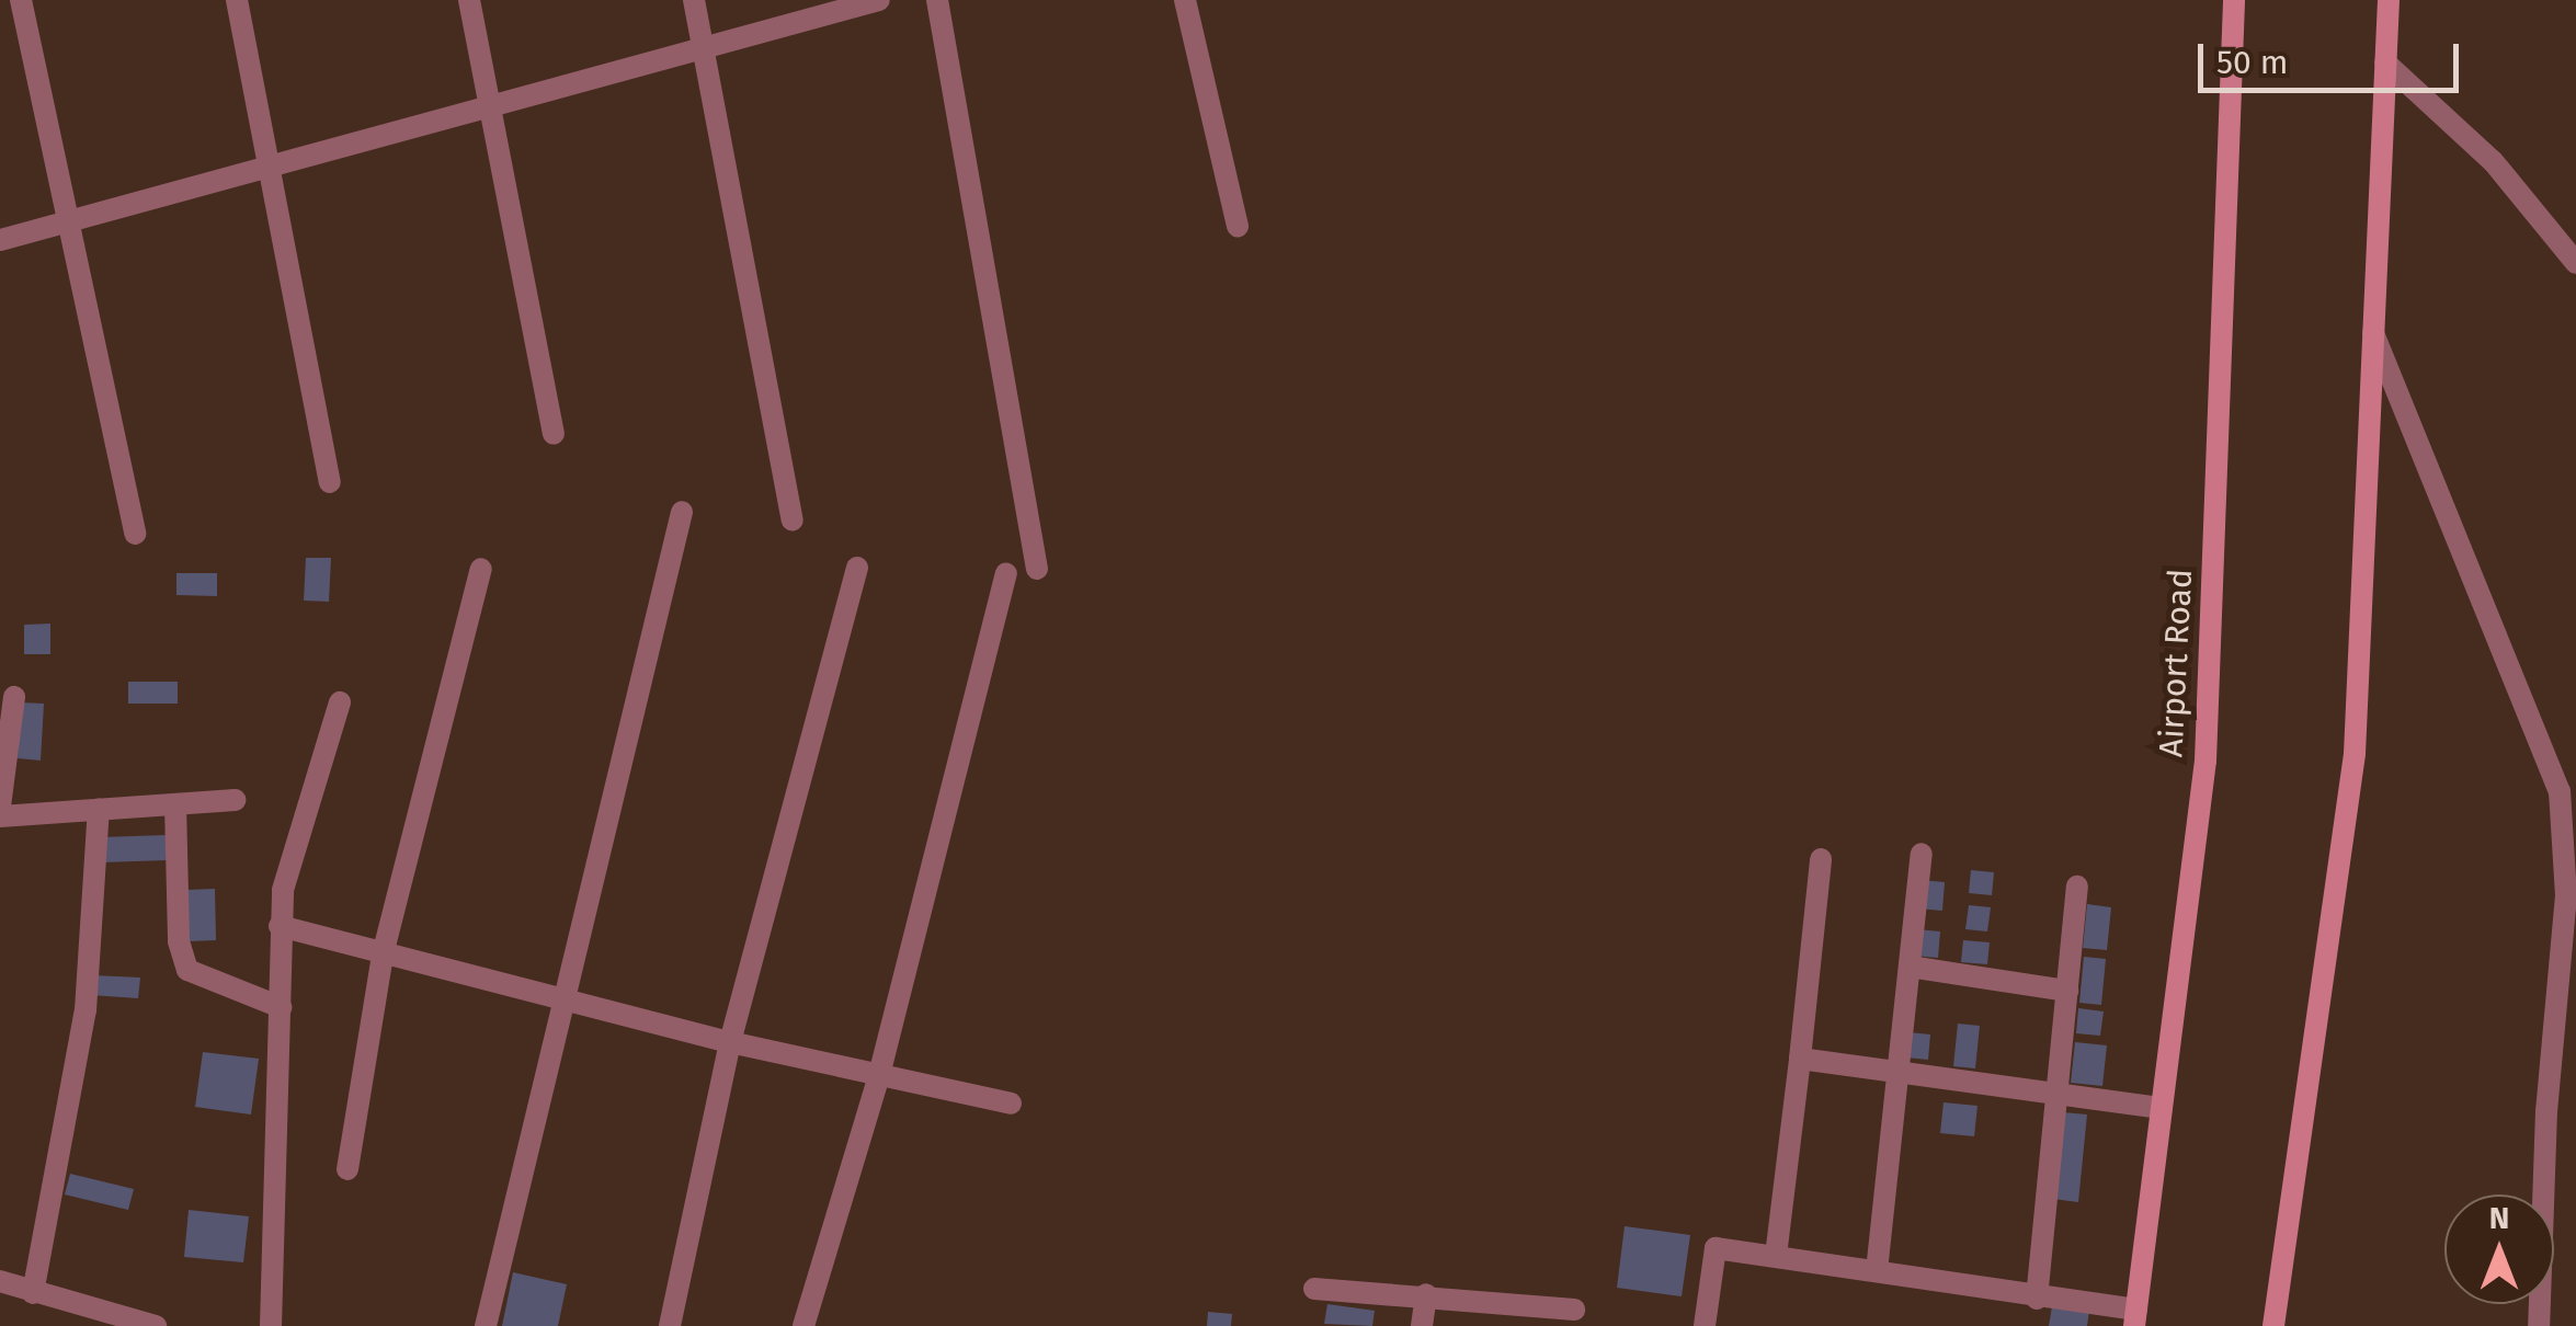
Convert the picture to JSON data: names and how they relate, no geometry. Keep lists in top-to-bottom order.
{
  "streets": {
    "main road": ["Airport Road"]
  },
  "scale_bar": "50 m",
  "north": "top"
}
